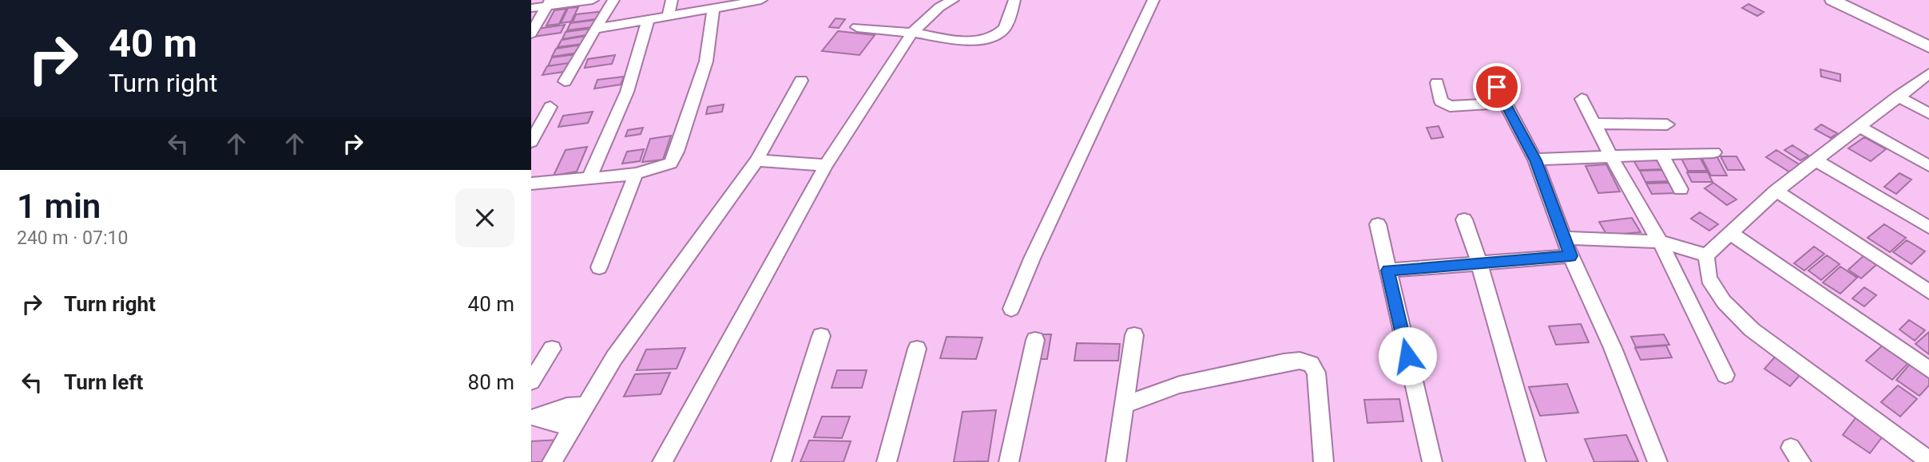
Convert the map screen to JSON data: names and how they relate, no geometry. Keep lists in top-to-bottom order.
{
  "page": {
    "turn": ["40 m", "Turn right"],
    "heading": ["1 min", "240 m · 07:10"],
    "list": [
      {
        "name": "Turn right",
        "value": "40 m"
      },
      {
        "name": "Turn left",
        "value": "80 m"
      }
    ]
  }
}
